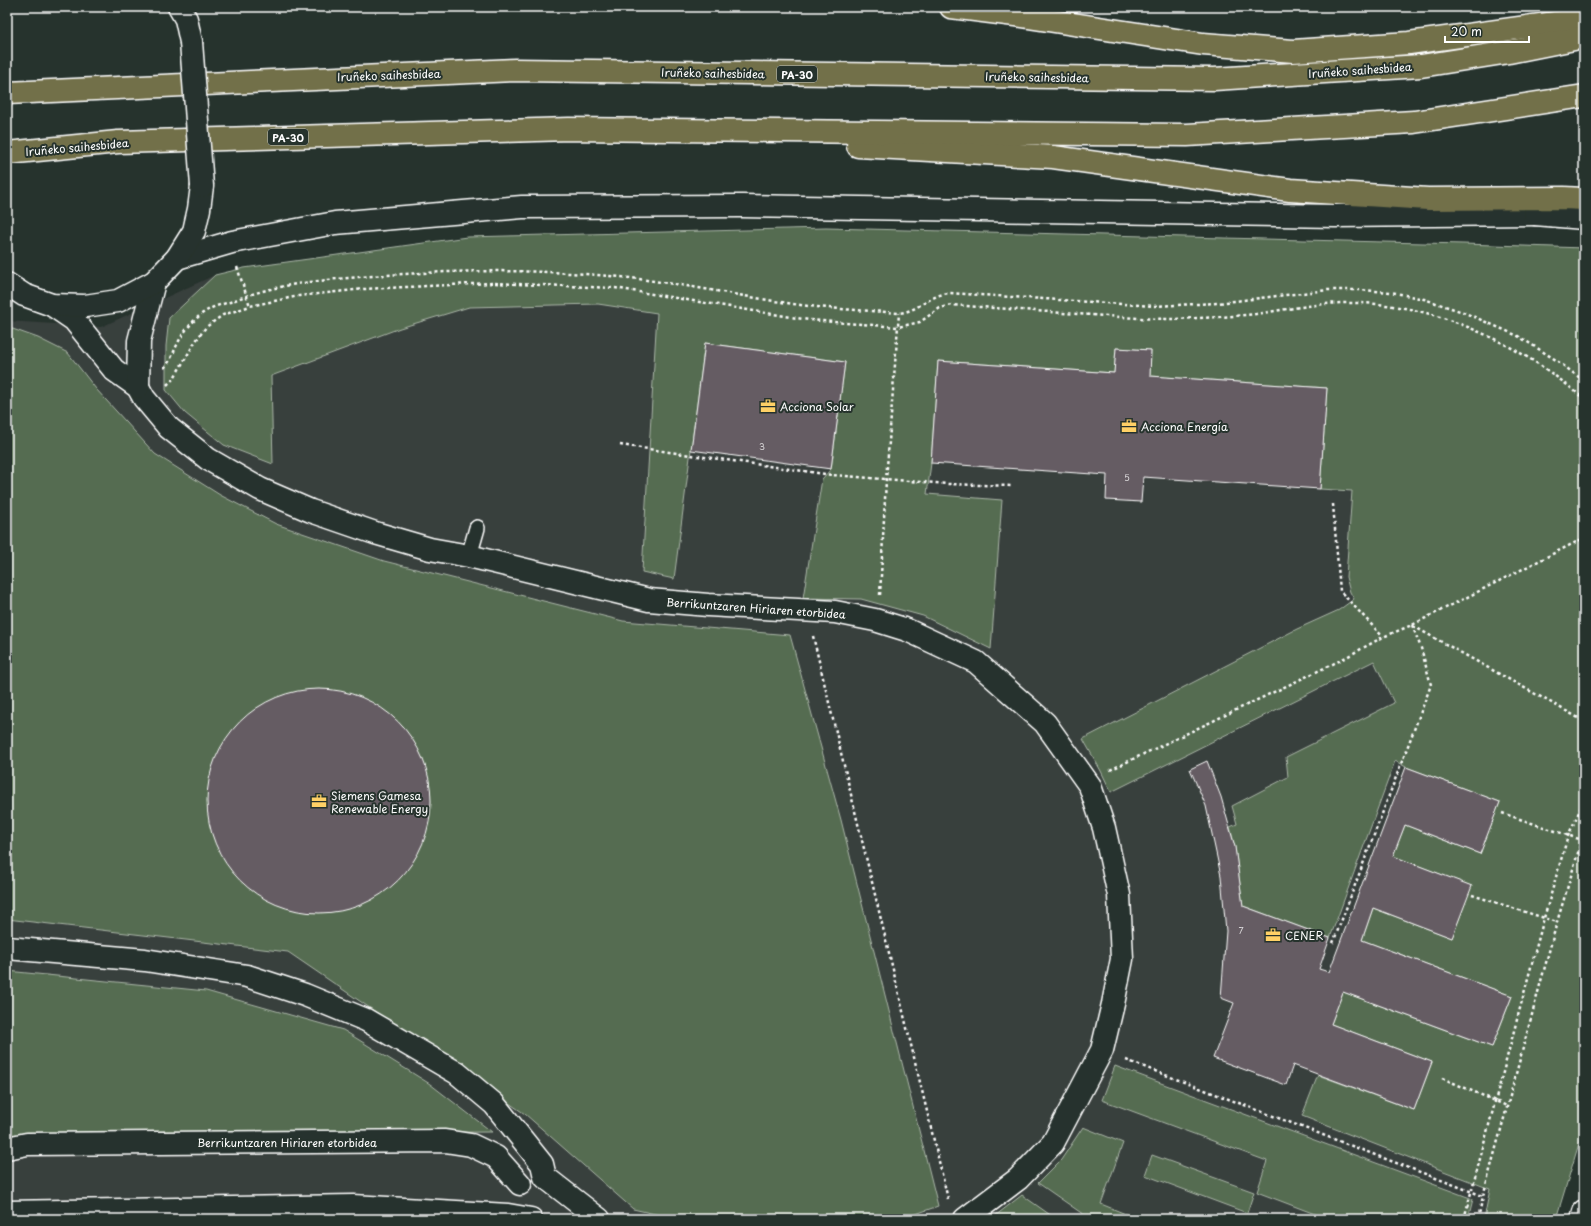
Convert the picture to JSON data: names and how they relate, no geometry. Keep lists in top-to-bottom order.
{
  "streets": {
    "highway": ["Iruñeko saihesbidea", "PA-30"],
    "street": ["Berrikuntzaren Hiriaren etorbidea"]
  },
  "places": {
    "office": [
      "Acciona Solar",
      "Acciona Energía",
      "Siemens Gamesa Renewable Energy",
      "CENER"
    ]
  },
  "house_numbers": ["3", "5", "7"],
  "scale_bar": "20 m"
}
